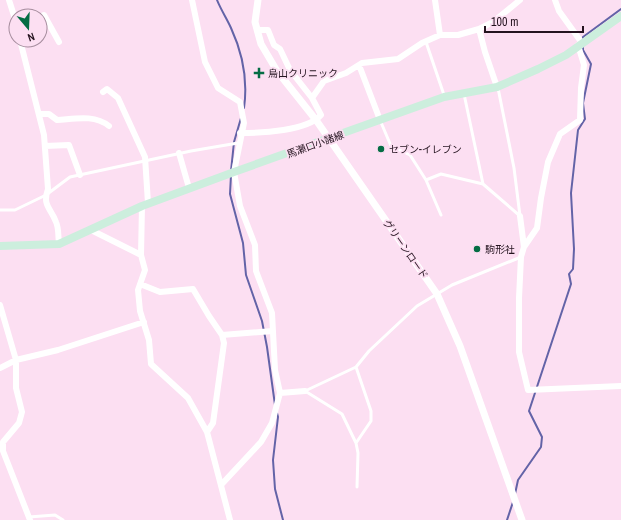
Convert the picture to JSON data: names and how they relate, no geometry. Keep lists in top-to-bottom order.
{
  "streets": {
    "main road": ["馬瀬口小諸線"],
    "street": ["グリーンロード"]
  },
  "crossings": [
    ["馬瀬口小諸線", "グリーンロード"]
  ],
  "places": {
    "health": ["烏山クリニック"],
    "other": ["セブン-イレブン", "駒形社"]
  },
  "scale_bar": "100 m",
  "north": "bottom"
}
